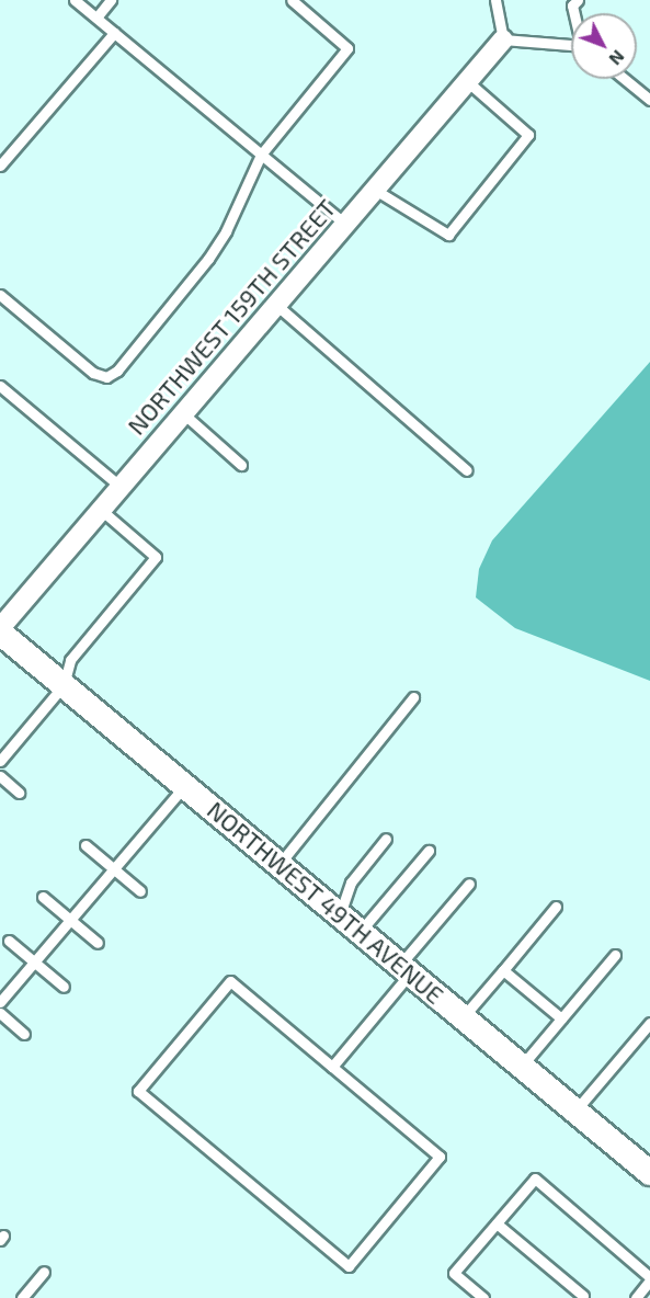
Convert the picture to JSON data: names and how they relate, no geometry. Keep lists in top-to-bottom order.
{
  "streets": {
    "street": ["NORTHWEST 159TH STREET", "NORTHWEST 49TH AVENUE"]
  },
  "crossings": [
    ["NORTHWEST 159TH STREET", "NORTHWEST 49TH AVENUE"]
  ],
  "north": "bottom right"
}
